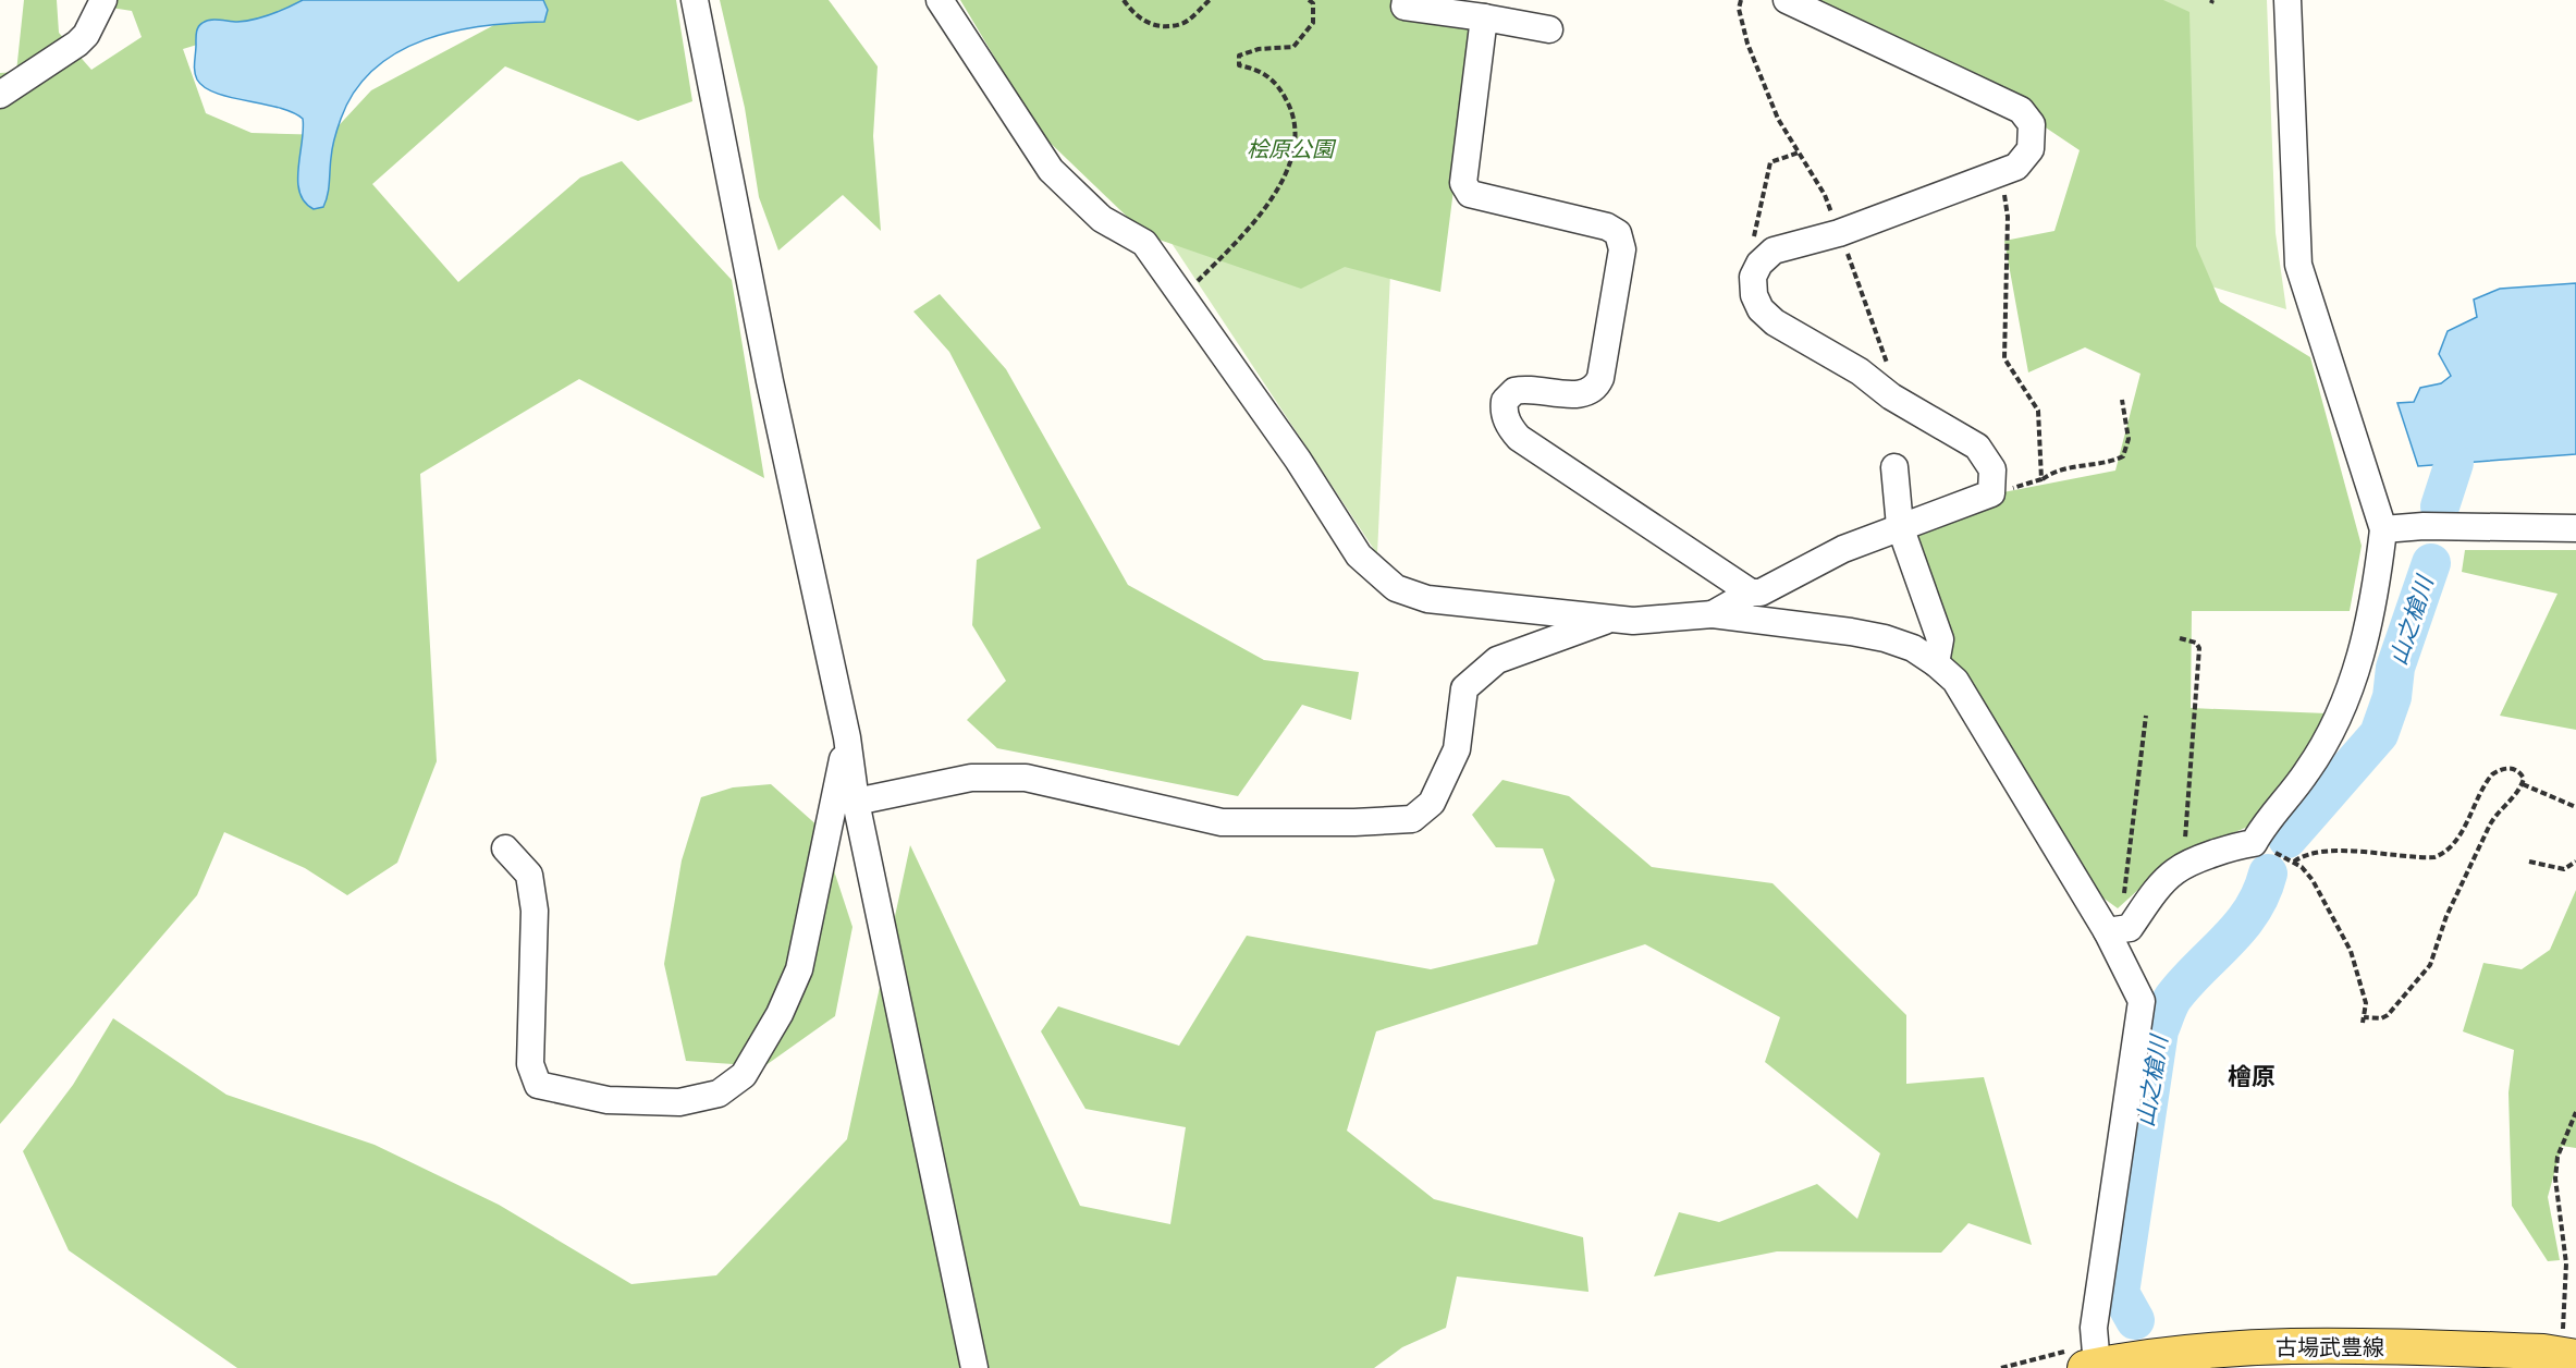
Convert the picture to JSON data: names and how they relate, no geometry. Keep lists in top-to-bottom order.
{
  "streets": {
    "main road": ["古場武豊線"]
  },
  "districts": ["檜原"],
  "water": ["山之槍川"],
  "parks": ["桧原公園"]
}
